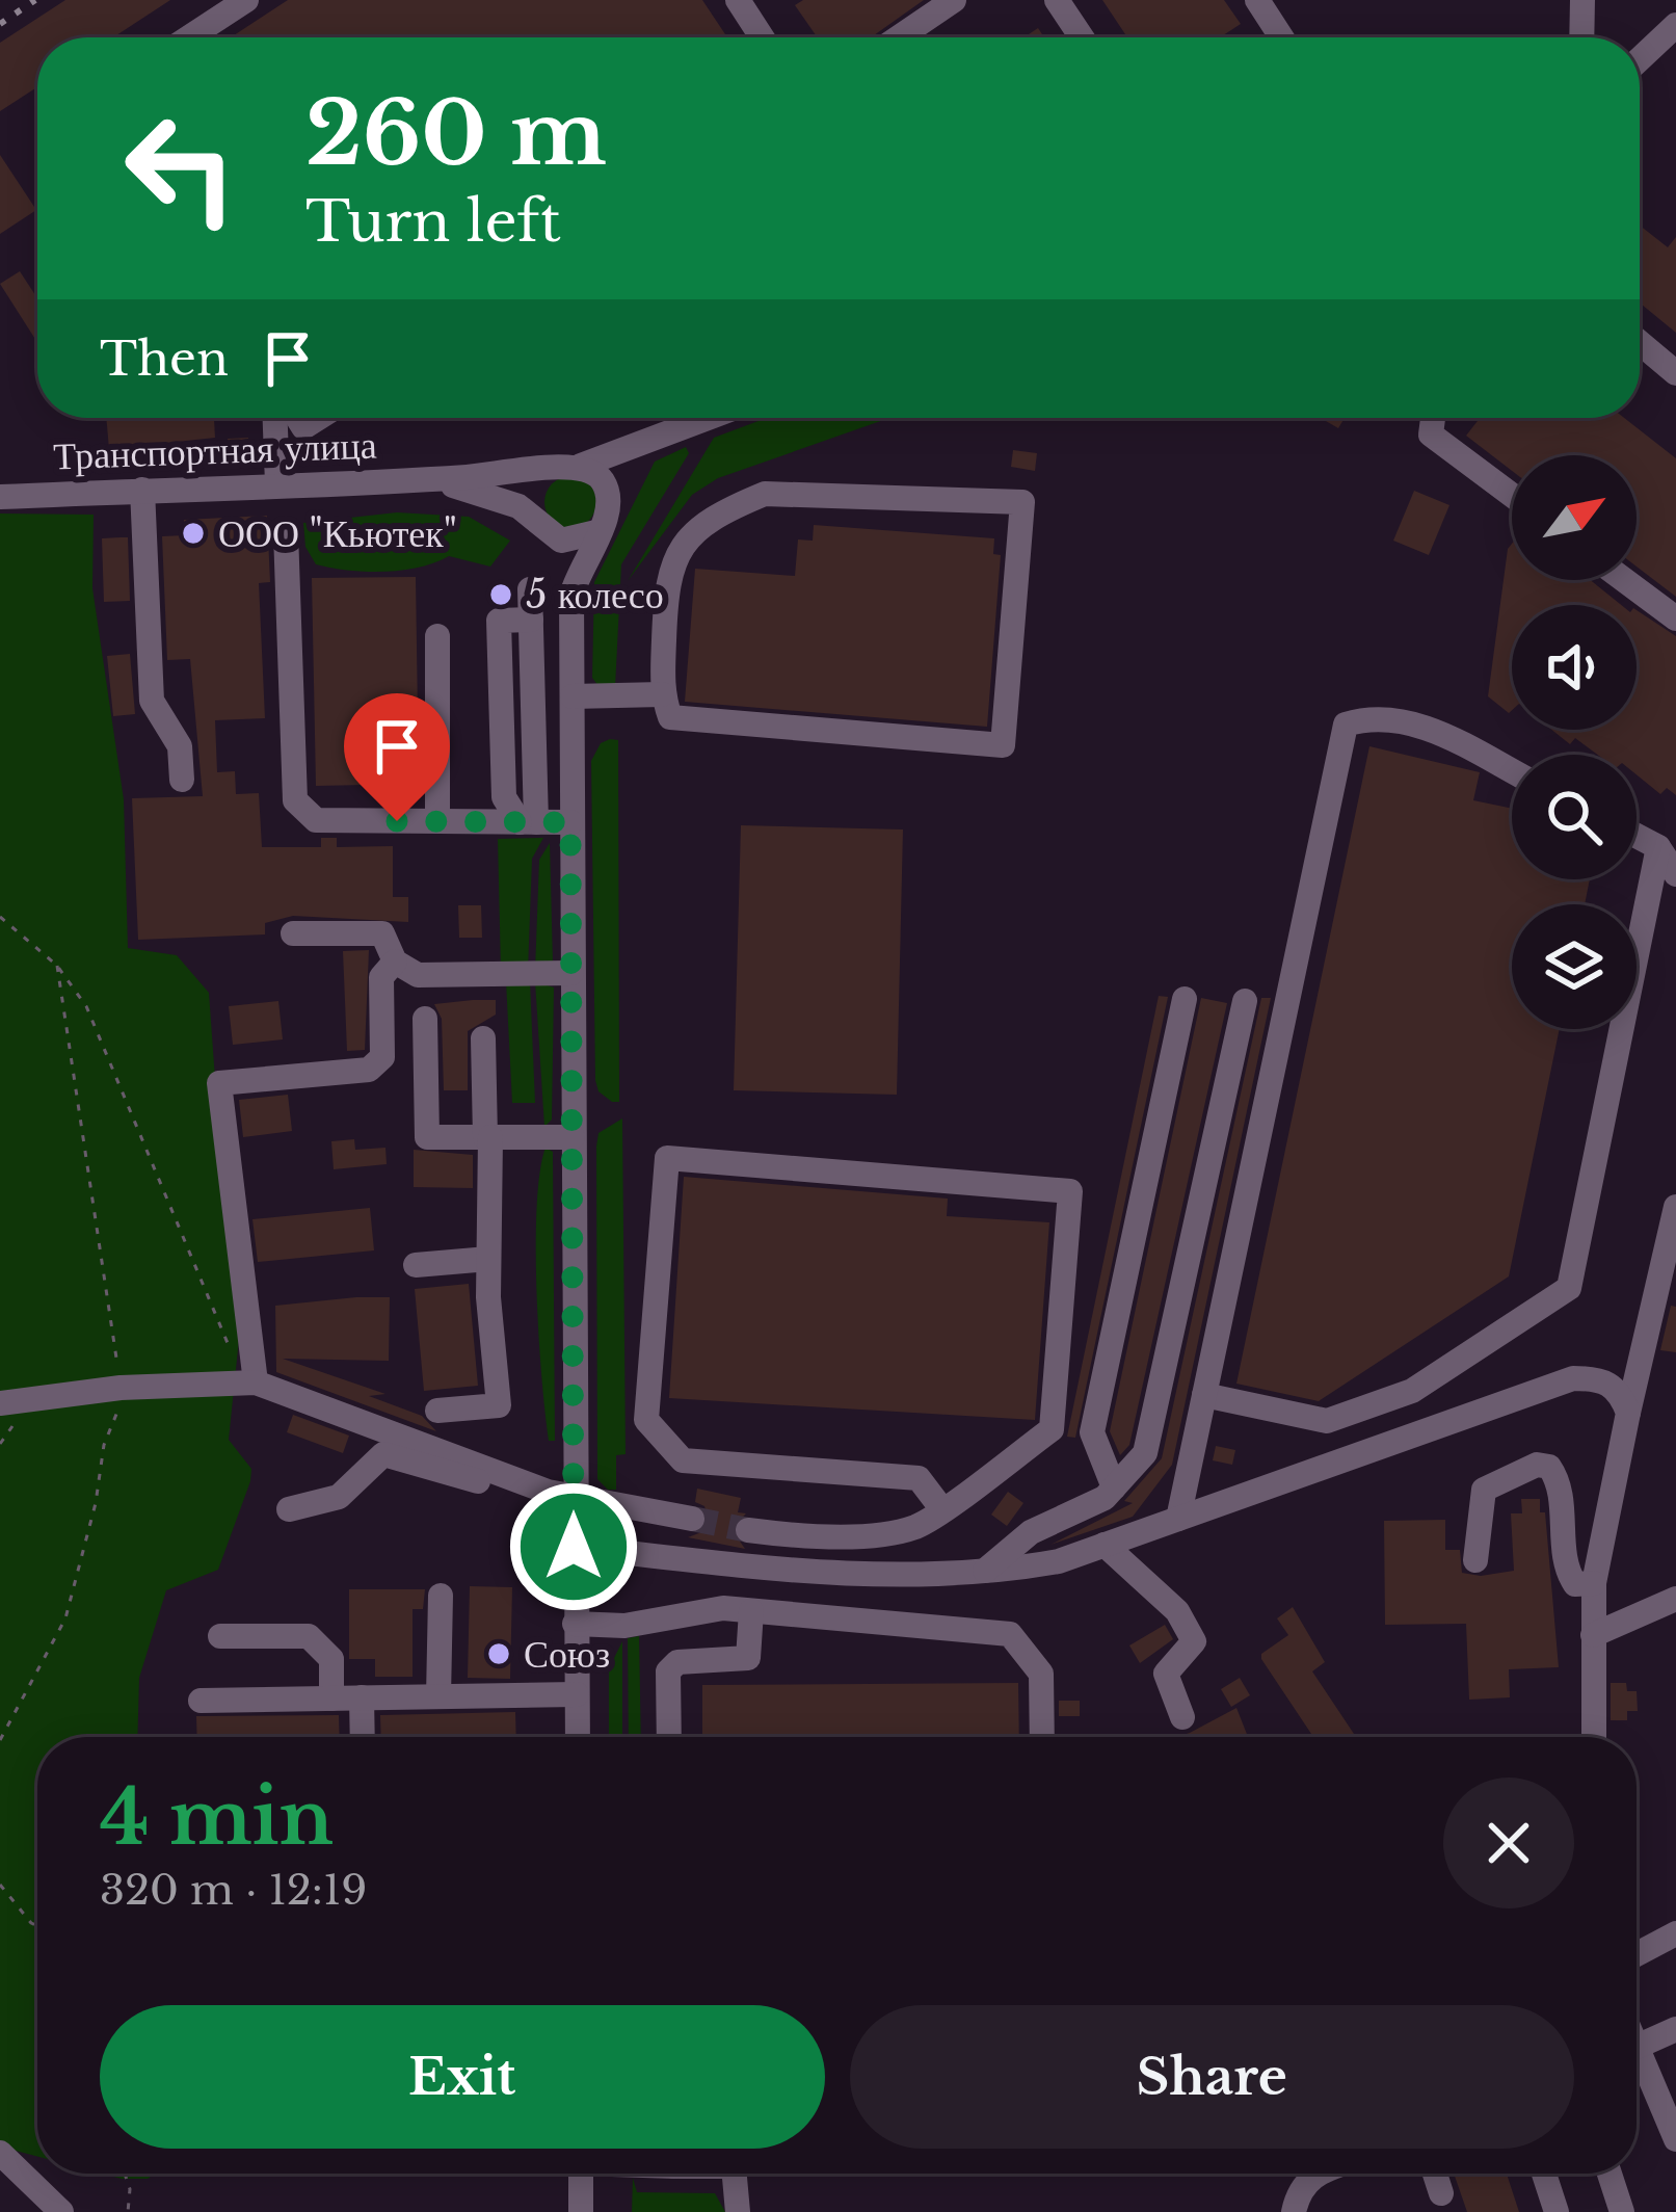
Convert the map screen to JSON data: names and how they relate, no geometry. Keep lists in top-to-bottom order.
{
  "streets": {
    "street": ["Транспортная улица"]
  },
  "places": ["ООО \"Кьютек\"", "5 колесо", "Союз"],
  "north": "top right",
  "page": {
    "turn": ["260 m", "Turn left"],
    "then": "Then",
    "heading": ["4 min", "320 m · 12:19"],
    "buttons": ["Exit", "Share"]
  }
}
